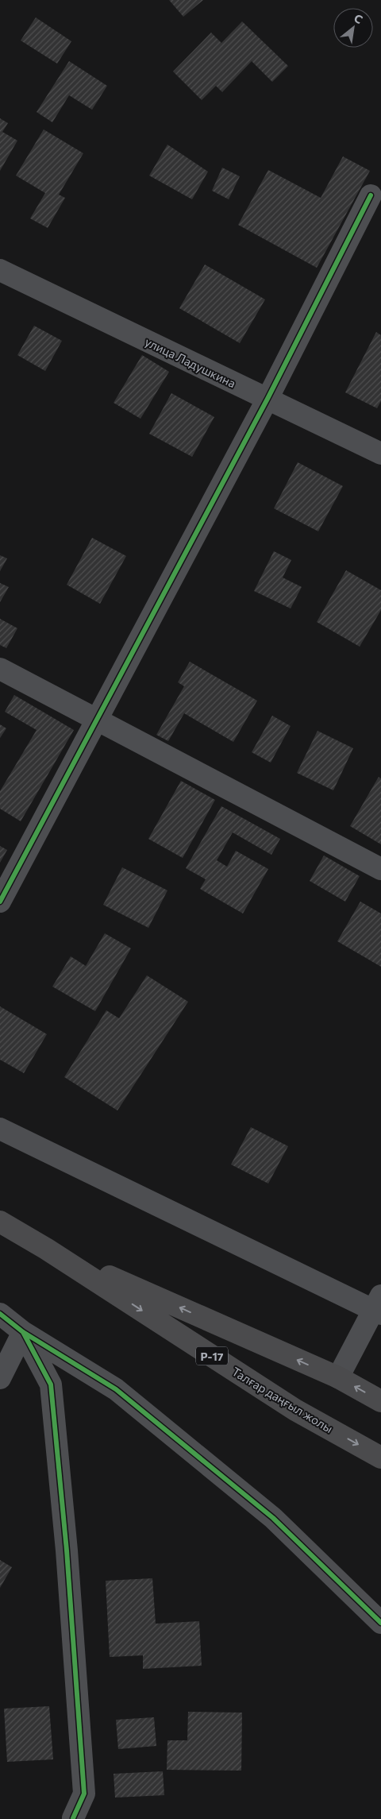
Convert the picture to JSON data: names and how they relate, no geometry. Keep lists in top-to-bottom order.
{
  "streets": {
    "main road": ["P-17", "Талғар даңғыл жолы"],
    "street": ["улица Ладушкина"]
  },
  "crossings": [
    ["P-17", "Талғар даңғыл жолы"]
  ],
  "north": "top right"
}
